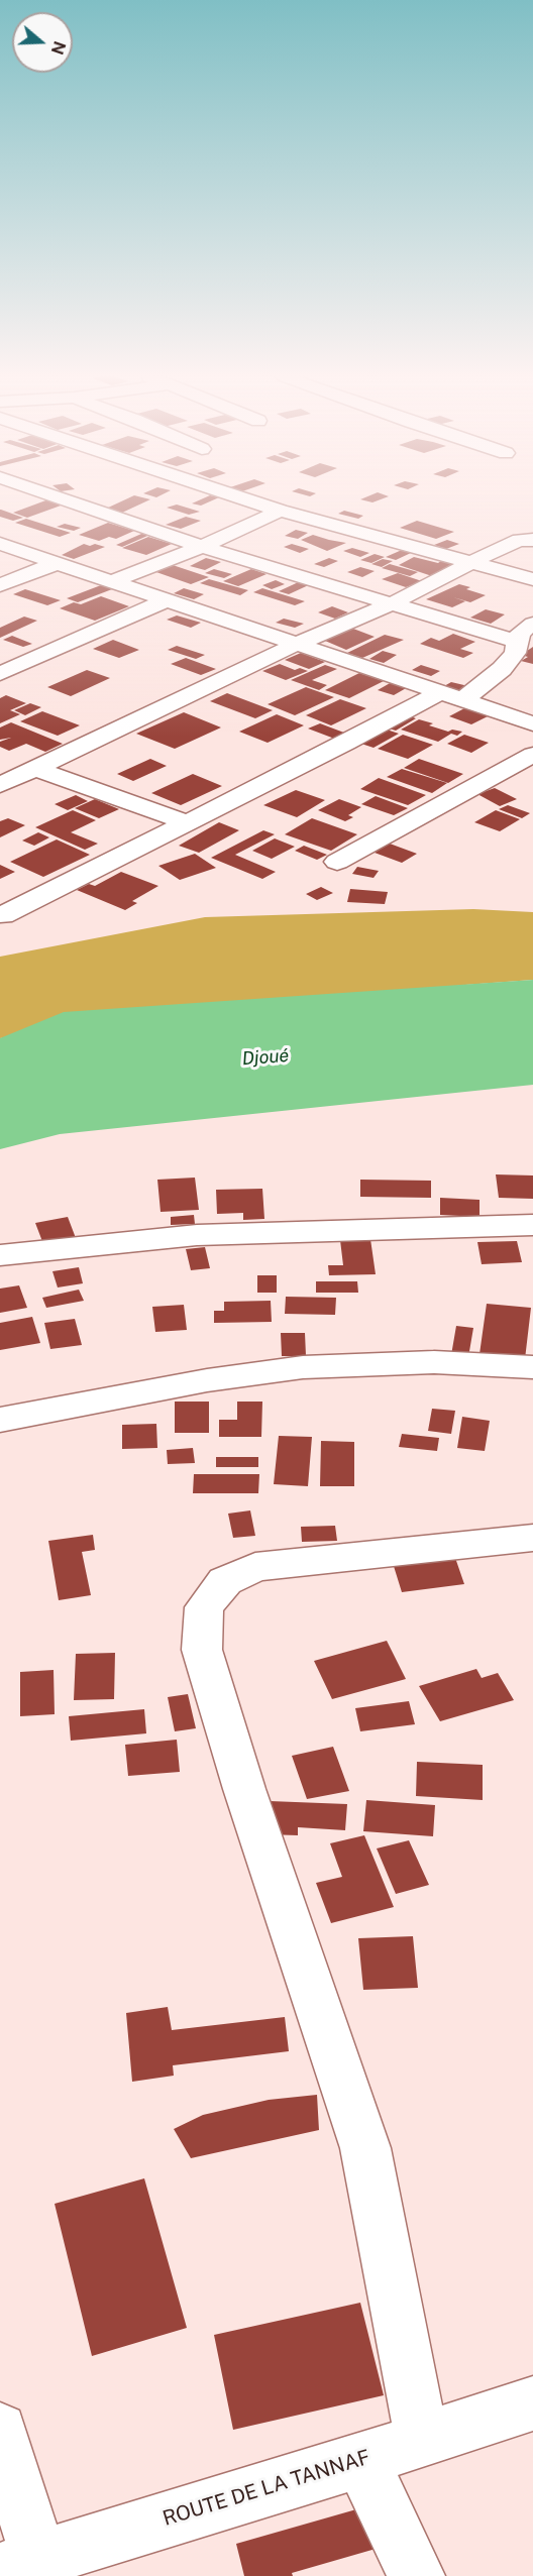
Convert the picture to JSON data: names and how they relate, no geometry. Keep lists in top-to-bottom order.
{
  "streets": {
    "street": ["ROUTE DE LA TANNAF"]
  },
  "water": ["Djoué"],
  "north": "right"
}
